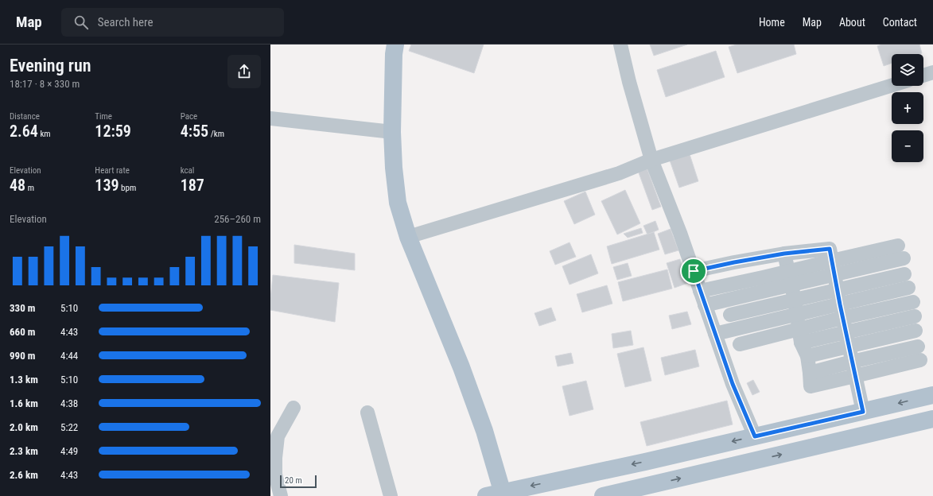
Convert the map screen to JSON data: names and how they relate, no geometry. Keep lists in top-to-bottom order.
{
  "scale_bar": "20 m",
  "page": {
    "header": "Map",
    "search": "Search here",
    "nav": [
      "Home",
      "Map",
      "About",
      "Contact"
    ],
    "heading": ["Evening run", "18:17 · 8 × 330 m"],
    "map_buttons": ["+", "−"],
    "stats": [
      ["Distance", "2.64 km"],
      ["Time", "12:59"],
      ["Pace", "4:55 /km"],
      ["Elevation", "48 m"],
      ["Heart rate", "139 bpm"],
      ["kcal", "187"]
    ],
    "chart": ["Elevation", "256–260 m"],
    "list": [
      {
        "name": "330 m",
        "note": "5:10"
      },
      {
        "name": "660 m",
        "note": "4:43"
      },
      {
        "name": "990 m",
        "note": "4:44"
      },
      {
        "name": "1.3 km",
        "note": "5:10"
      },
      {
        "name": "1.6 km",
        "note": "4:38"
      },
      {
        "name": "2.0 km",
        "note": "5:22"
      },
      {
        "name": "2.3 km",
        "note": "4:49"
      },
      {
        "name": "2.6 km",
        "note": "4:43"
      }
    ],
    "scale": "20 m"
  }
}
